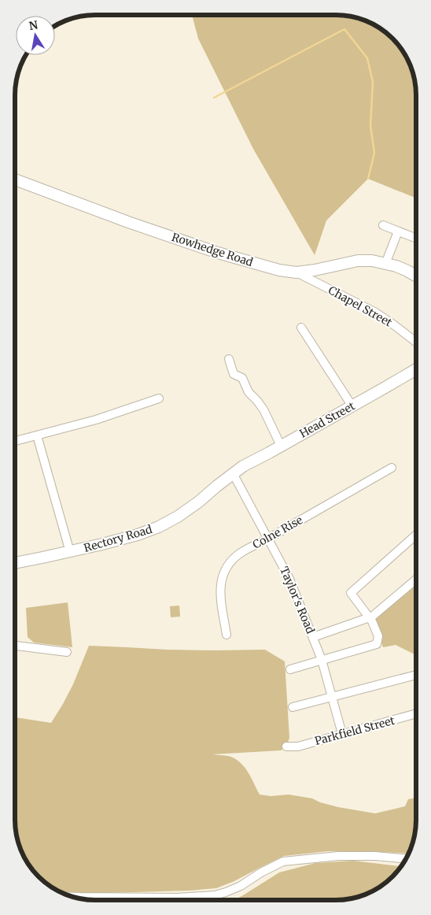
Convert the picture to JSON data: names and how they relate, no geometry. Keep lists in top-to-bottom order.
{
  "streets": {
    "street": [
      "Rowhedge Road",
      "Chapel Street",
      "Head Street",
      "Colne Rise",
      "Rectory Road",
      "Taylor's Road",
      "Parkfield Street"
    ]
  },
  "crossings": [
    ["Rowhedge Road", "Chapel Street"],
    ["Head Street", "Rectory Road"],
    ["Head Street", "Taylor's Road"],
    ["Colne Rise", "Taylor's Road"],
    ["Rectory Road", "Taylor's Road"],
    ["Taylor's Road", "Parkfield Street"]
  ],
  "north": "top"
}
